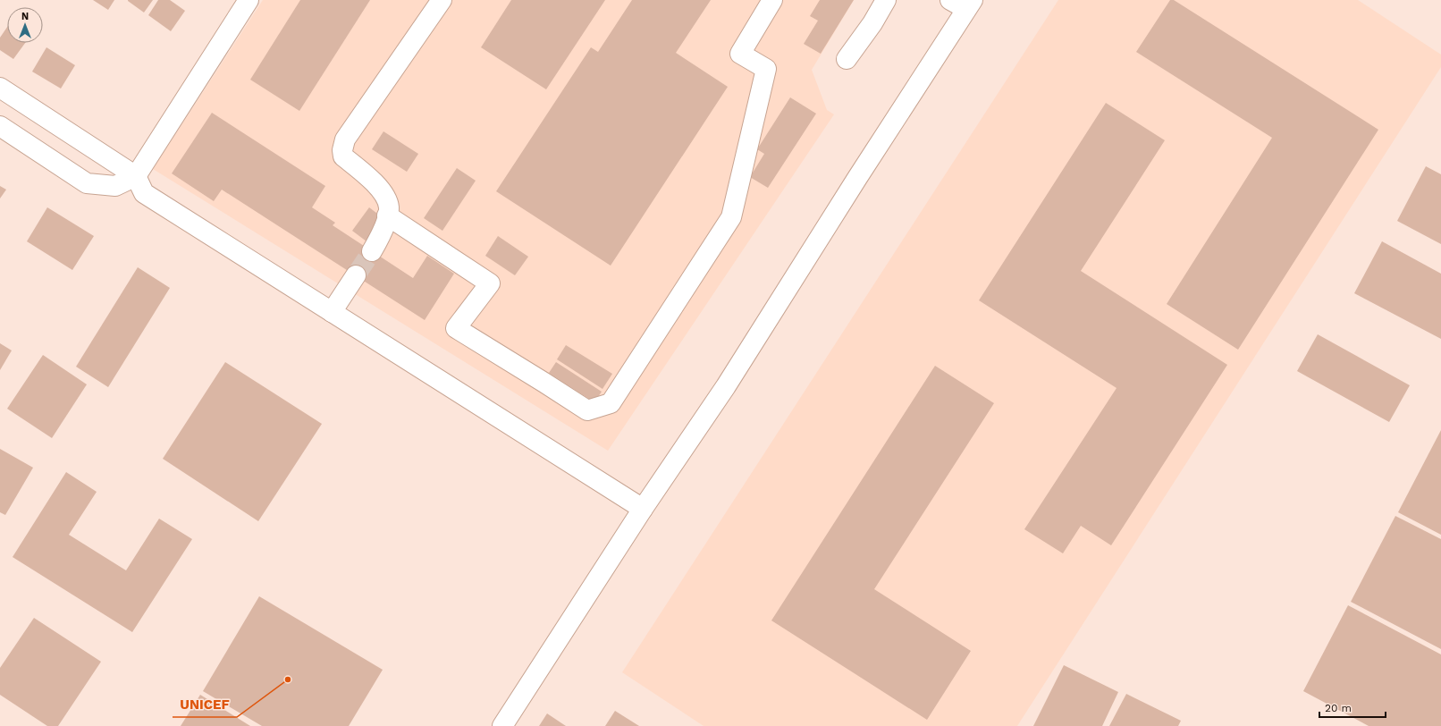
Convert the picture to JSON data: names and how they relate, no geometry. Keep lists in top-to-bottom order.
{
  "places": ["UNICEF"],
  "scale_bar": "20 m",
  "north": "top"
}
